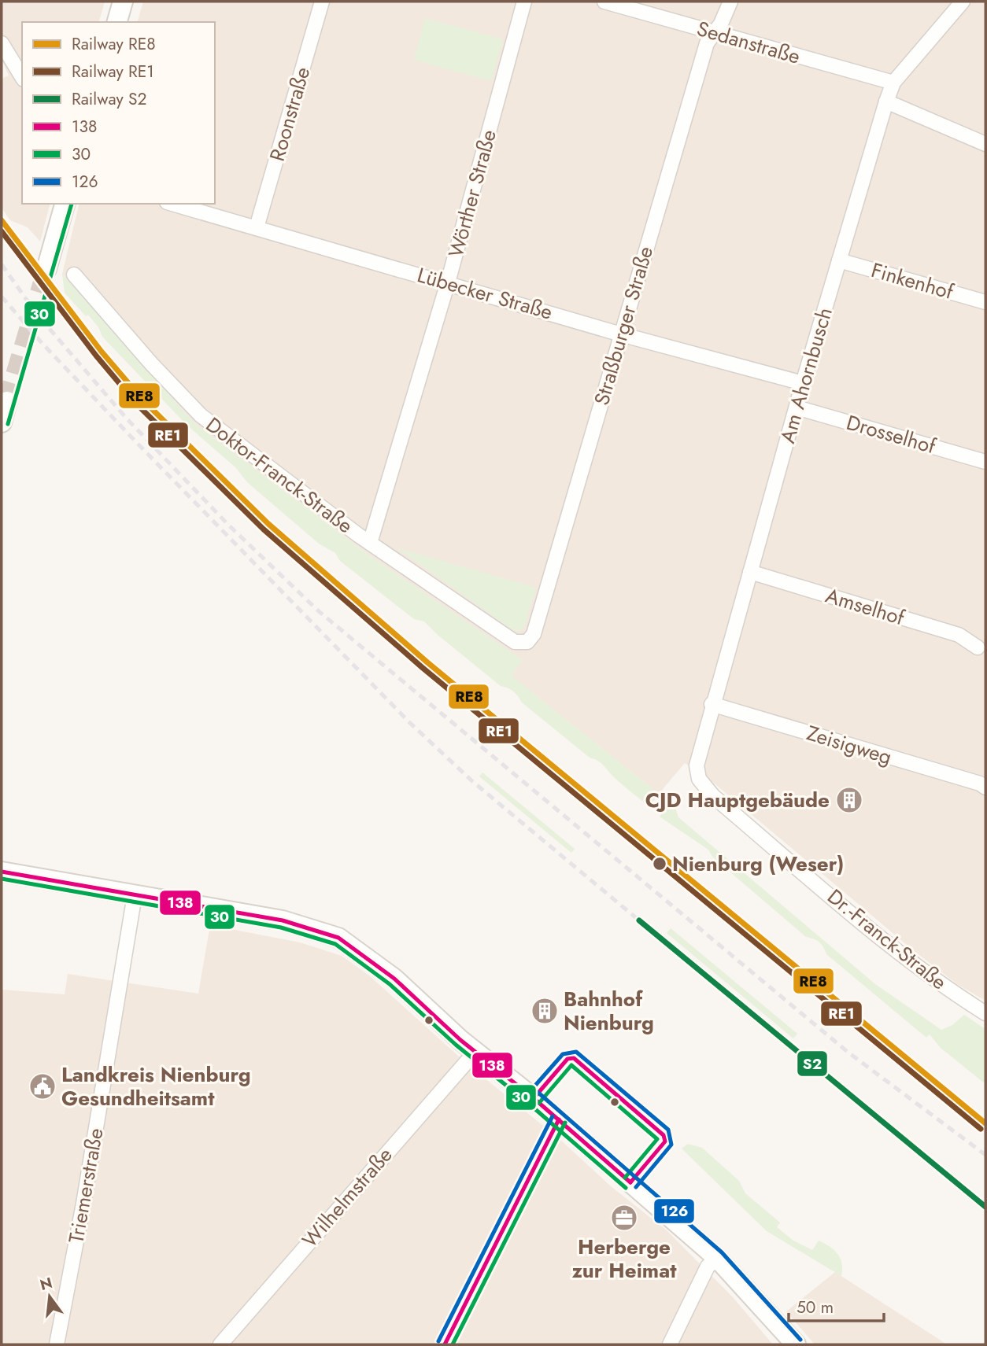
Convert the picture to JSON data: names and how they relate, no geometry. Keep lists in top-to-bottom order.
{
  "streets": {
    "street": [
      "Sedanstraße",
      "Roonstraße",
      "Wörther Straße",
      "Finkenhof",
      "Lübecker Straße",
      "Straßburger Straße",
      "Am Ahornbusch",
      "Drosselhof",
      "Doktor-Franck-Straße",
      "Amselhof",
      "Zeisigweg",
      "Dr.-Franck-Straße",
      "Triemerstraße",
      "Wilhelmstraße"
    ]
  },
  "crossings": [
    ["Sedanstraße", "Straßburger Straße"],
    ["Sedanstraße", "Am Ahornbusch"],
    ["Roonstraße", "Lübecker Straße"],
    ["Wörther Straße", "Lübecker Straße"],
    ["Wörther Straße", "Doktor-Franck-Straße"],
    ["Finkenhof", "Am Ahornbusch"],
    ["Lübecker Straße", "Straßburger Straße"],
    ["Lübecker Straße", "Am Ahornbusch"],
    ["Straßburger Straße", "Doktor-Franck-Straße"],
    ["Am Ahornbusch", "Drosselhof"],
    ["Am Ahornbusch", "Amselhof"],
    ["Am Ahornbusch", "Zeisigweg"],
    ["Am Ahornbusch", "Dr.-Franck-Straße"]
  ],
  "places": {
    "building": ["CJD Hauptgebäude", "Bahnhof Nienburg"],
    "other": ["Nienburg (Weser)"],
    "public building": ["Landkreis Nienburg Gesundheitsamt"],
    "office": ["Herberge zur Heimat"]
  },
  "lines": [
    "transit line 30",
    "rail line RE8",
    "rail line RE1",
    "transit line 138",
    "rail line S2",
    "transit line 126"
  ],
  "legend": [
    "Railway RE8",
    "Railway RE1",
    "Railway S2",
    "138",
    "30",
    "126"
  ],
  "scale_bar": "50 m",
  "north": "top"
}
